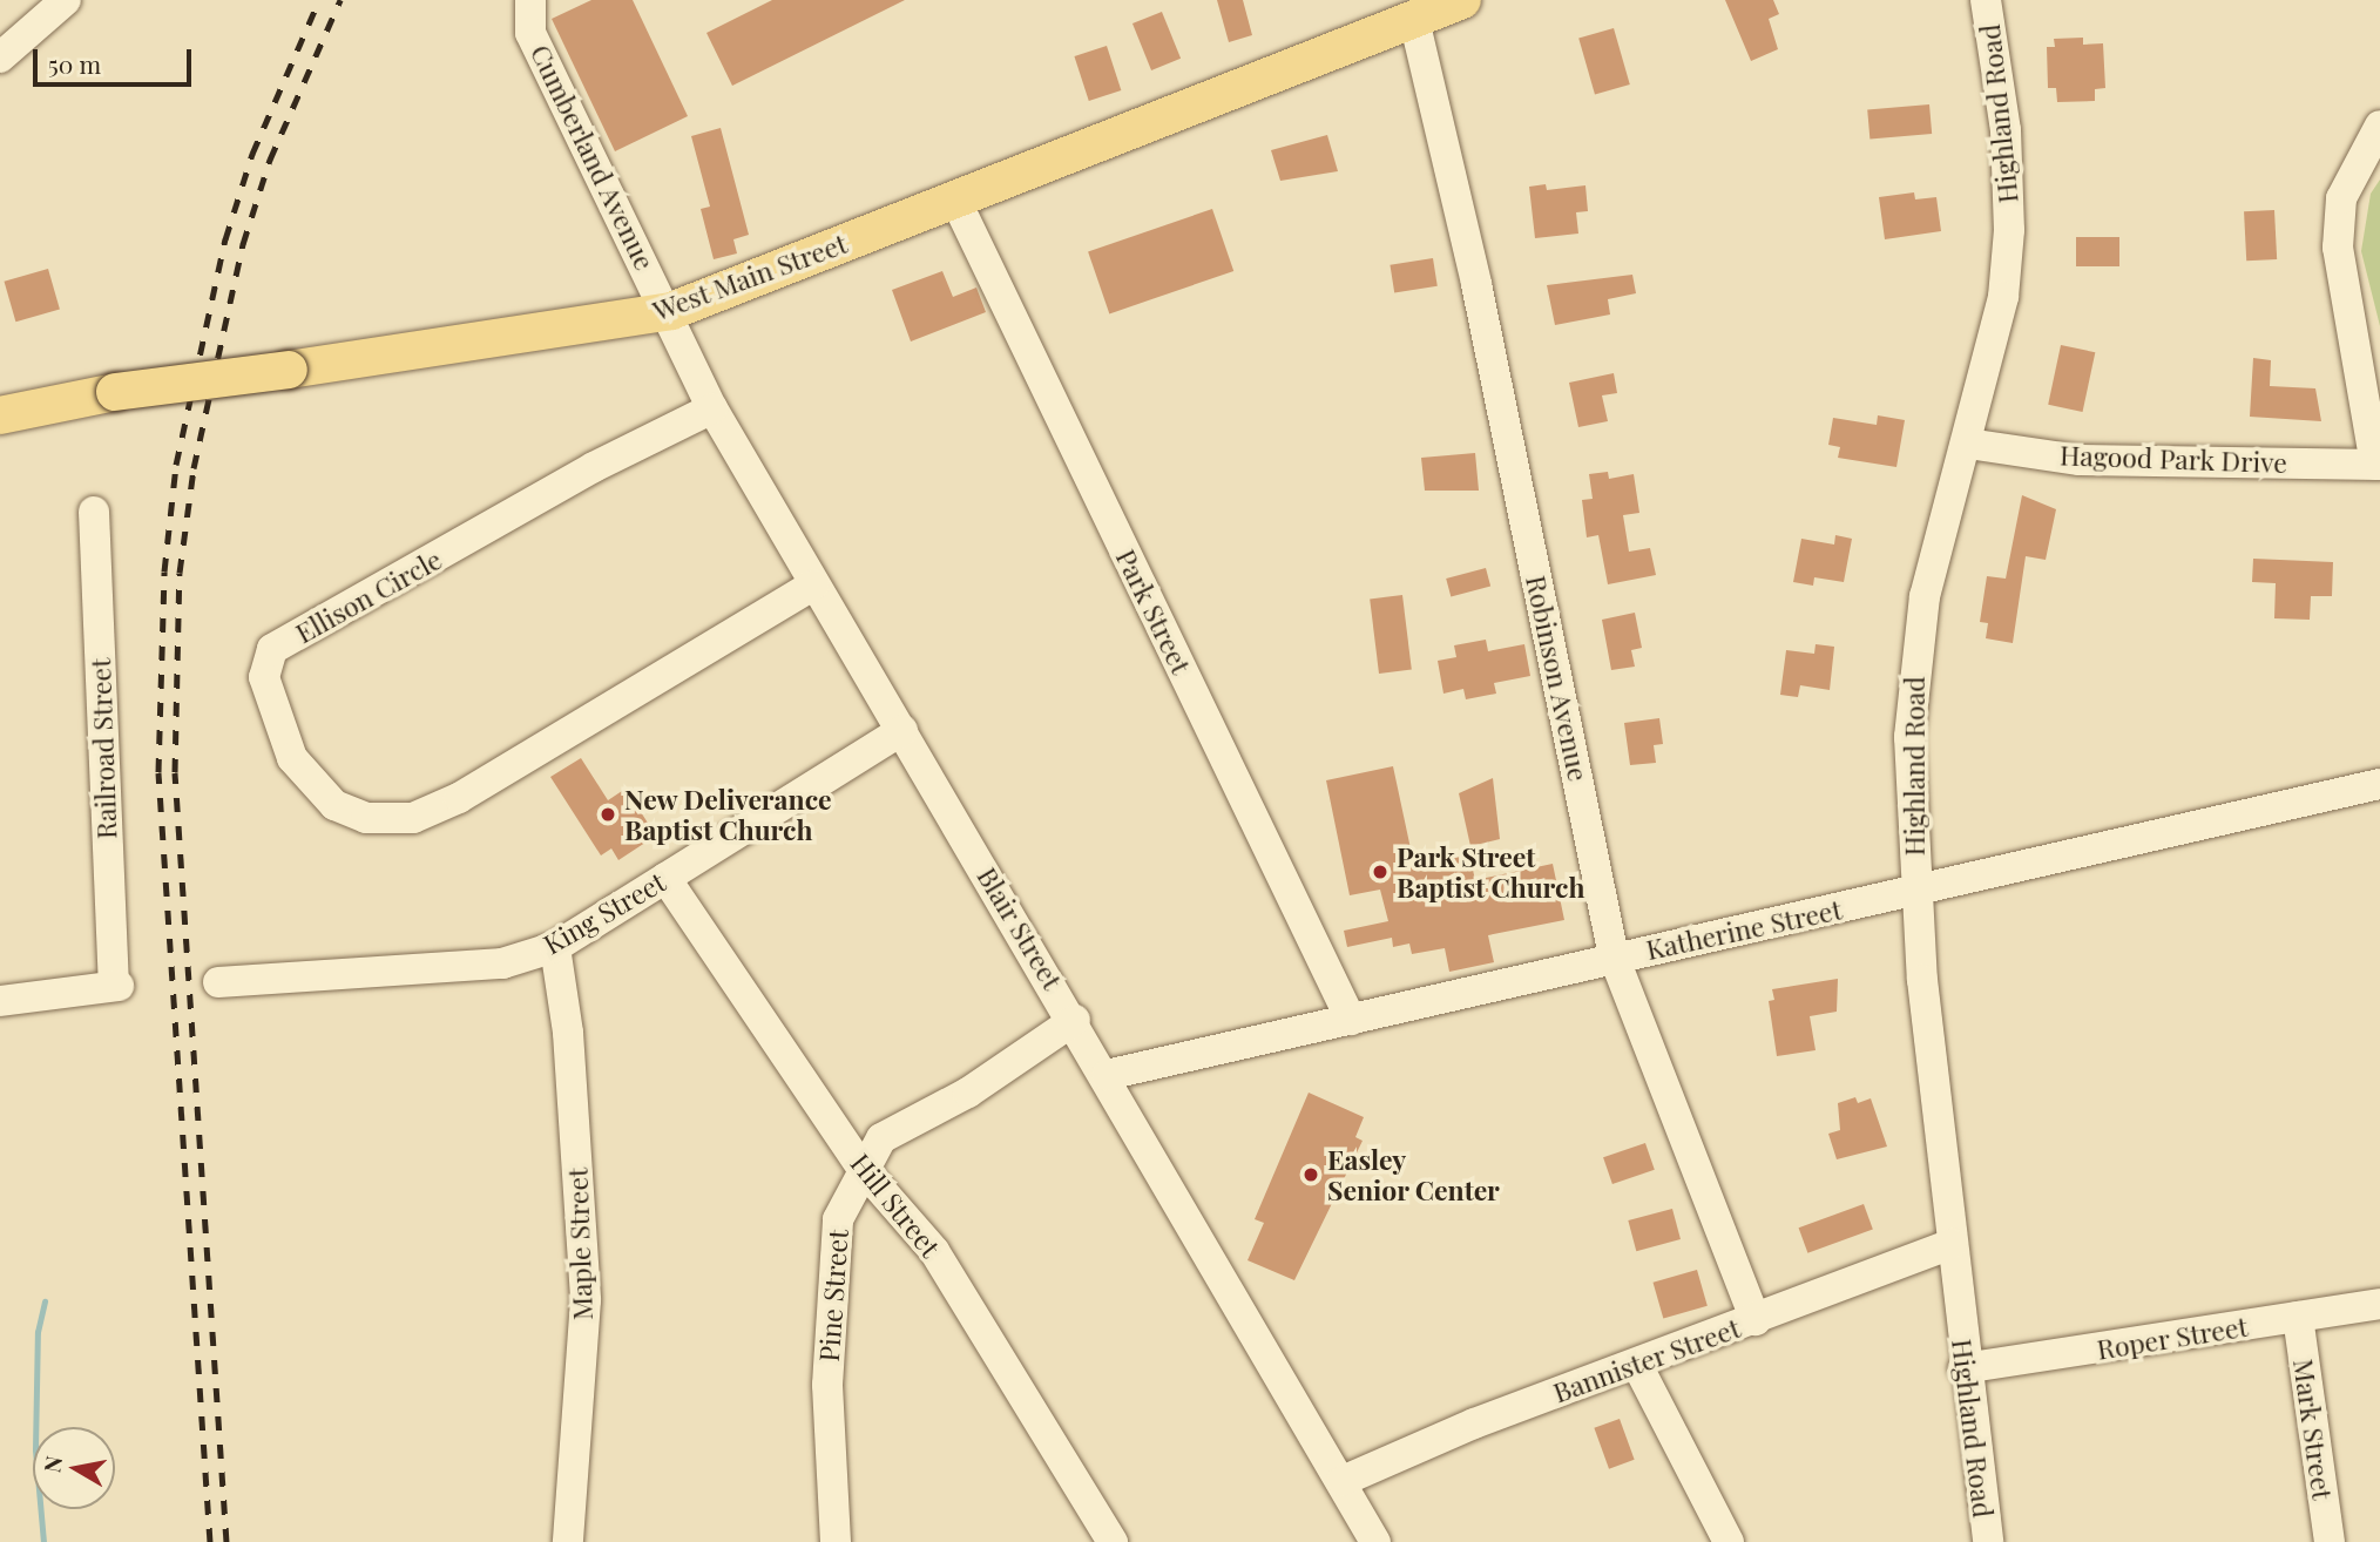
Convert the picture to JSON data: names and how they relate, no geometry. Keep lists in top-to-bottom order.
{
  "streets": {
    "main road": ["West Main Street"],
    "street": [
      "Highland Road",
      "Cumberland Avenue",
      "Hagood Park Drive",
      "Ellison Circle",
      "Park Street",
      "Robinson Avenue",
      "Railroad Street",
      "King Street",
      "Blair Street",
      "Katherine Street",
      "Hill Street",
      "Maple Street",
      "Pine Street",
      "Roper Street",
      "Bannister Street",
      "Mark Street"
    ]
  },
  "crossings": [
    ["Highland Road", "Hagood Park Drive"],
    ["Highland Road", "Katherine Street"],
    ["Highland Road", "Roper Street"],
    ["Highland Road", "Bannister Street"],
    ["Cumberland Avenue", "West Main Street"],
    ["Cumberland Avenue", "Blair Street"],
    ["West Main Street", "Park Street"],
    ["West Main Street", "Robinson Avenue"],
    ["West Main Street", "Blair Street"],
    ["Ellison Circle", "Blair Street"],
    ["Park Street", "Katherine Street"],
    ["Robinson Avenue", "Katherine Street"],
    ["Robinson Avenue", "Bannister Street"],
    ["King Street", "Blair Street"],
    ["King Street", "Hill Street"],
    ["King Street", "Maple Street"],
    ["Blair Street", "Katherine Street"],
    ["Blair Street", "Pine Street"],
    ["Blair Street", "Bannister Street"],
    ["Hill Street", "Pine Street"],
    ["Roper Street", "Mark Street"]
  ],
  "places": ["New Deliverance Baptist Church", "Park Street Baptist Church", "Easley Senior Center"],
  "scale_bar": "50 m",
  "north": "left"
}
